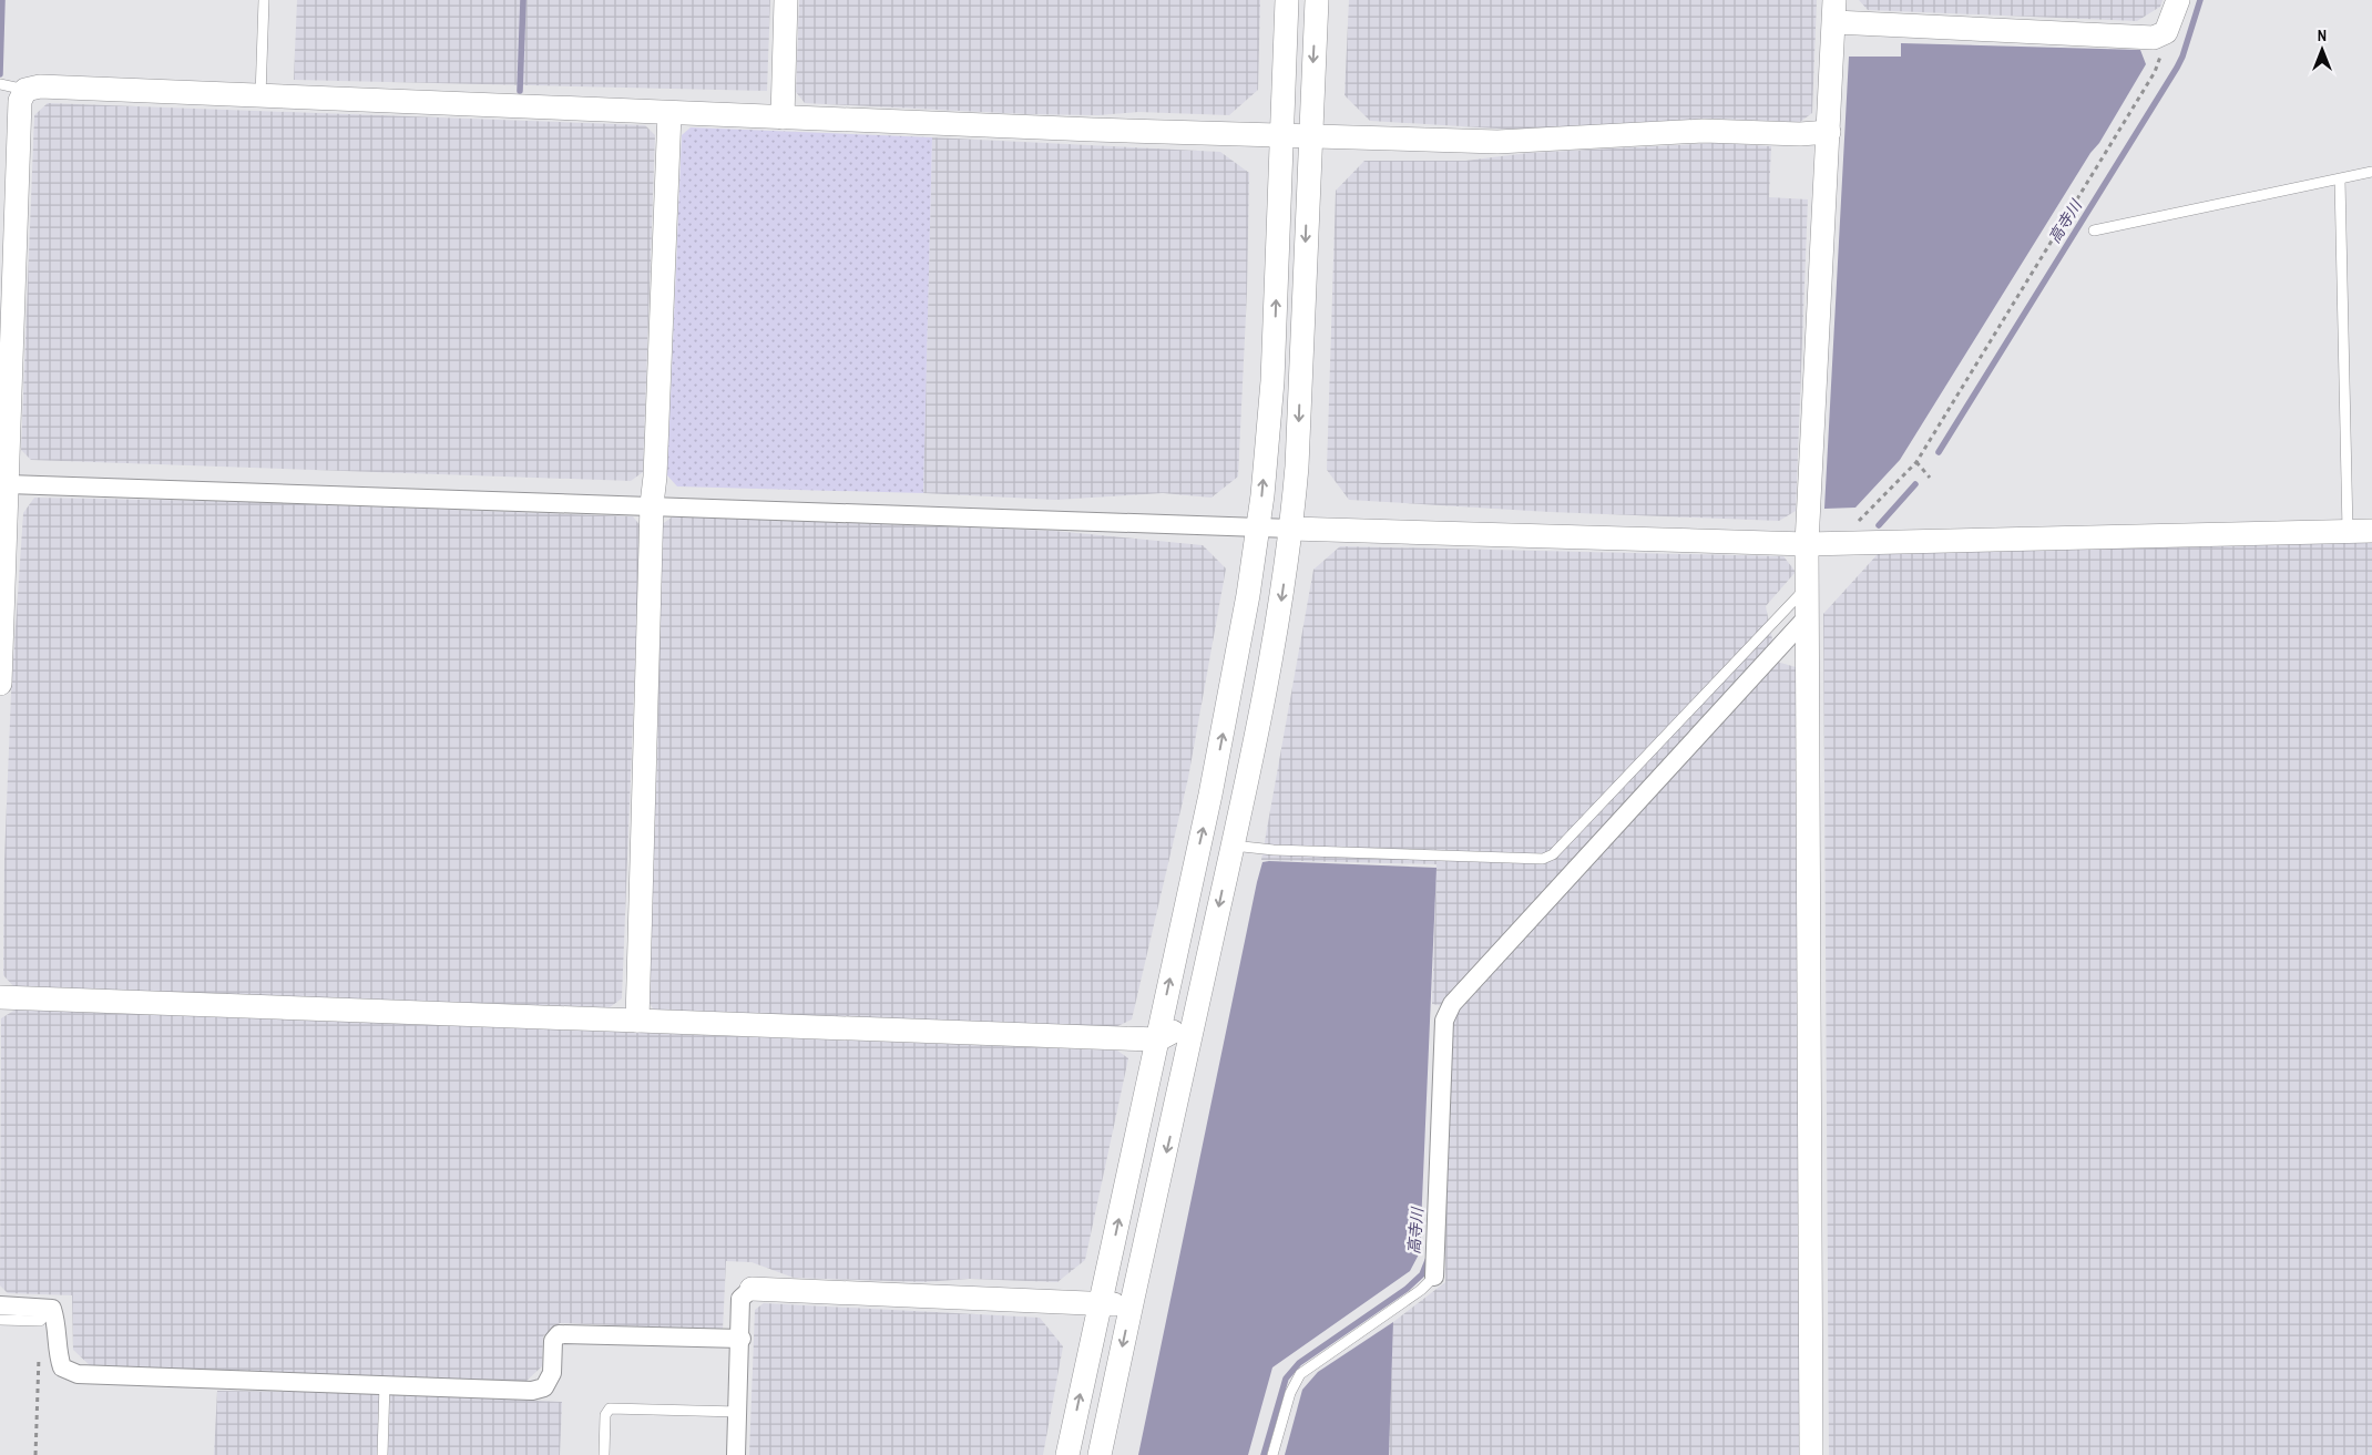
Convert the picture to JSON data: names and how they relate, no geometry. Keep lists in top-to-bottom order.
{
  "water": ["高寺川"],
  "north": "top"
}
